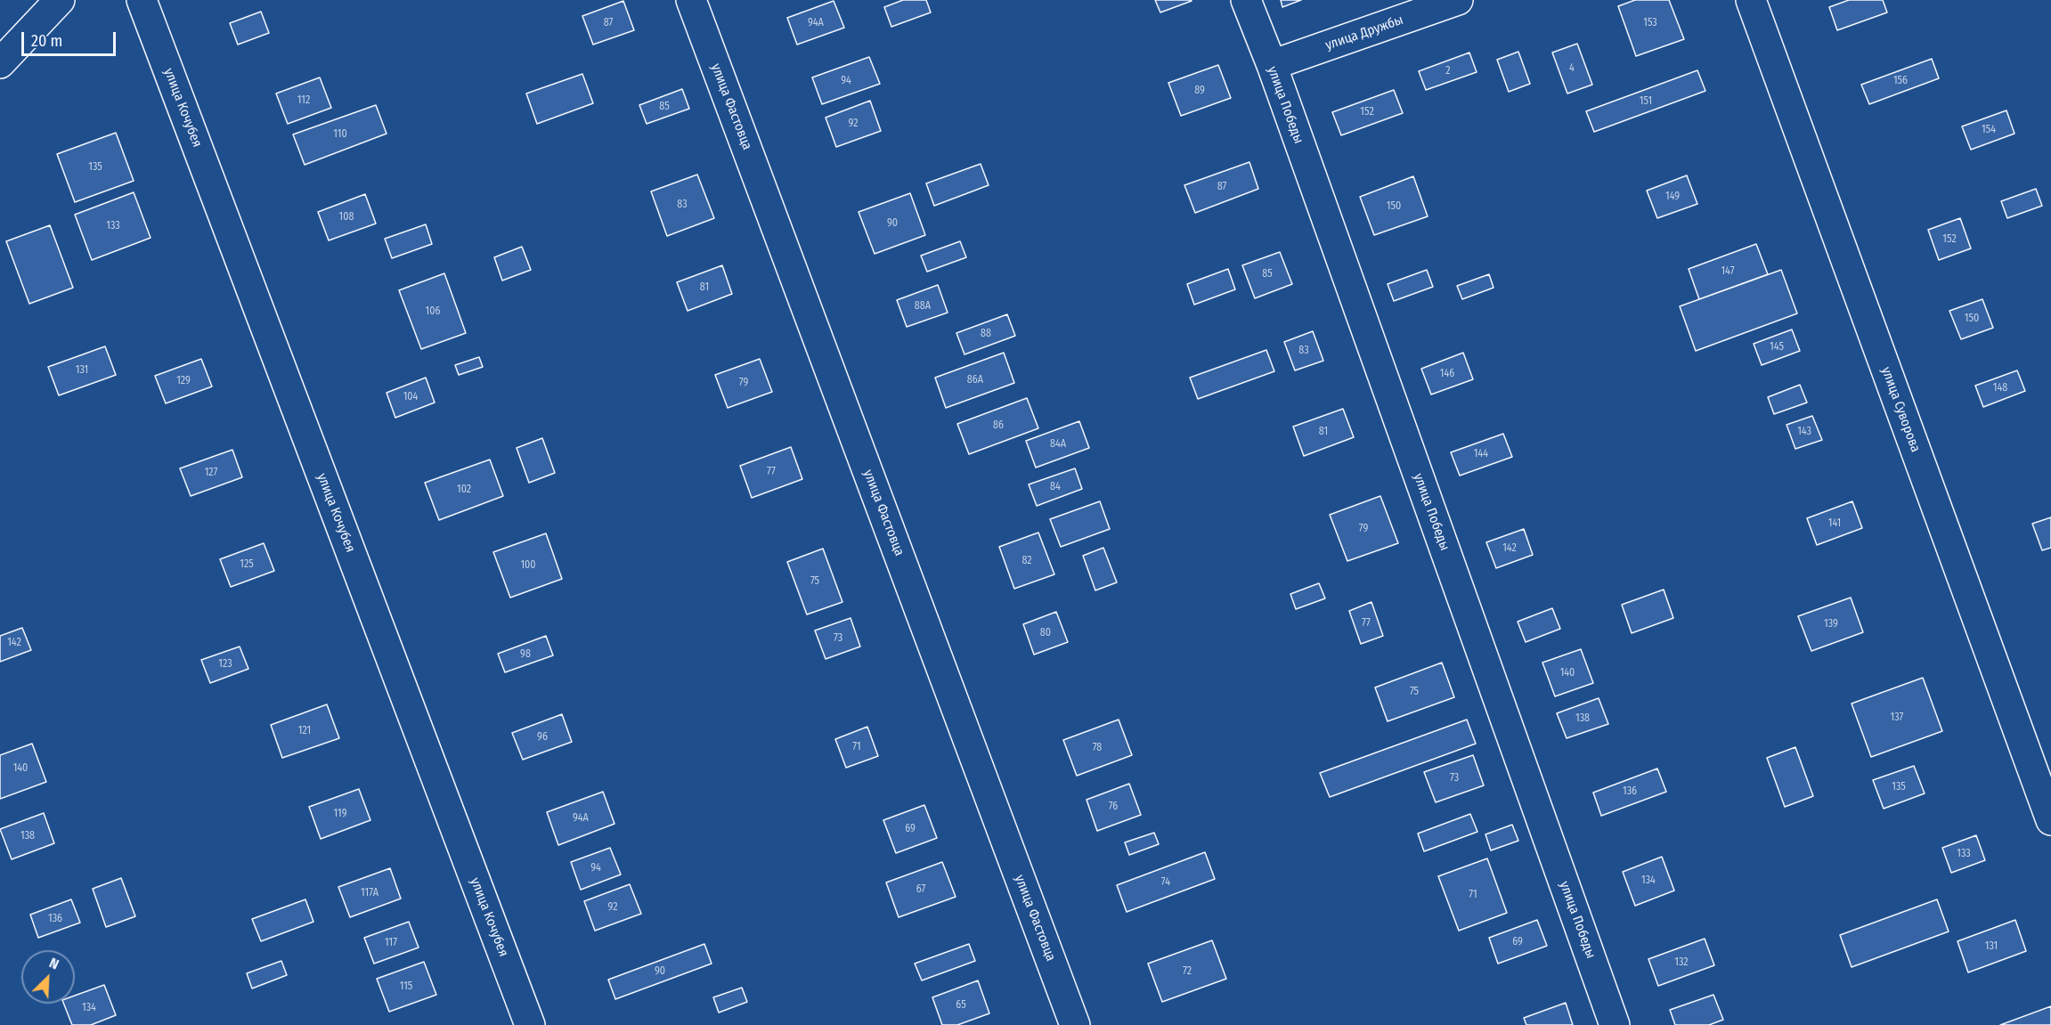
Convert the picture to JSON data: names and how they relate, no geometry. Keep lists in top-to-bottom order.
{
  "streets": {
    "street": [
      "улица Дружбы",
      "улица Победы",
      "улица Фастовца",
      "улица Кочубея",
      "улица Суворова"
    ]
  },
  "crossings": [
    ["улица Дружбы", "улица Победы"]
  ],
  "house_numbers": [
    "87",
    "94А",
    "153",
    "4",
    "2",
    "94",
    "156",
    "89",
    "112",
    "151",
    "85",
    "152",
    "92",
    "154",
    "110",
    "135",
    "87",
    "149",
    "83",
    "150",
    "108",
    "90",
    "133",
    "152",
    "147",
    "85",
    "81",
    "88А",
    "106",
    "150",
    "88",
    "145",
    "83",
    "131",
    "146",
    "86А",
    "129",
    "79",
    "148",
    "104",
    "86",
    "81",
    "143",
    "84А",
    "144",
    "77",
    "127",
    "84",
    "102",
    "141",
    "79",
    "142",
    "82",
    "125",
    "100",
    "75",
    "77",
    "139",
    "80",
    "73",
    "142",
    "98",
    "123",
    "140",
    "75",
    "137",
    "138",
    "121",
    "96",
    "71",
    "78",
    "140",
    "73",
    "135",
    "136",
    "76",
    "119",
    "94А",
    "69",
    "138",
    "133",
    "94",
    "134",
    "74",
    "67",
    "117А",
    "71",
    "92",
    "136",
    "69",
    "117",
    "131",
    "132",
    "90",
    "72",
    "115",
    "65",
    "134"
  ],
  "scale_bar": "20 m",
  "north": "top right"
}
